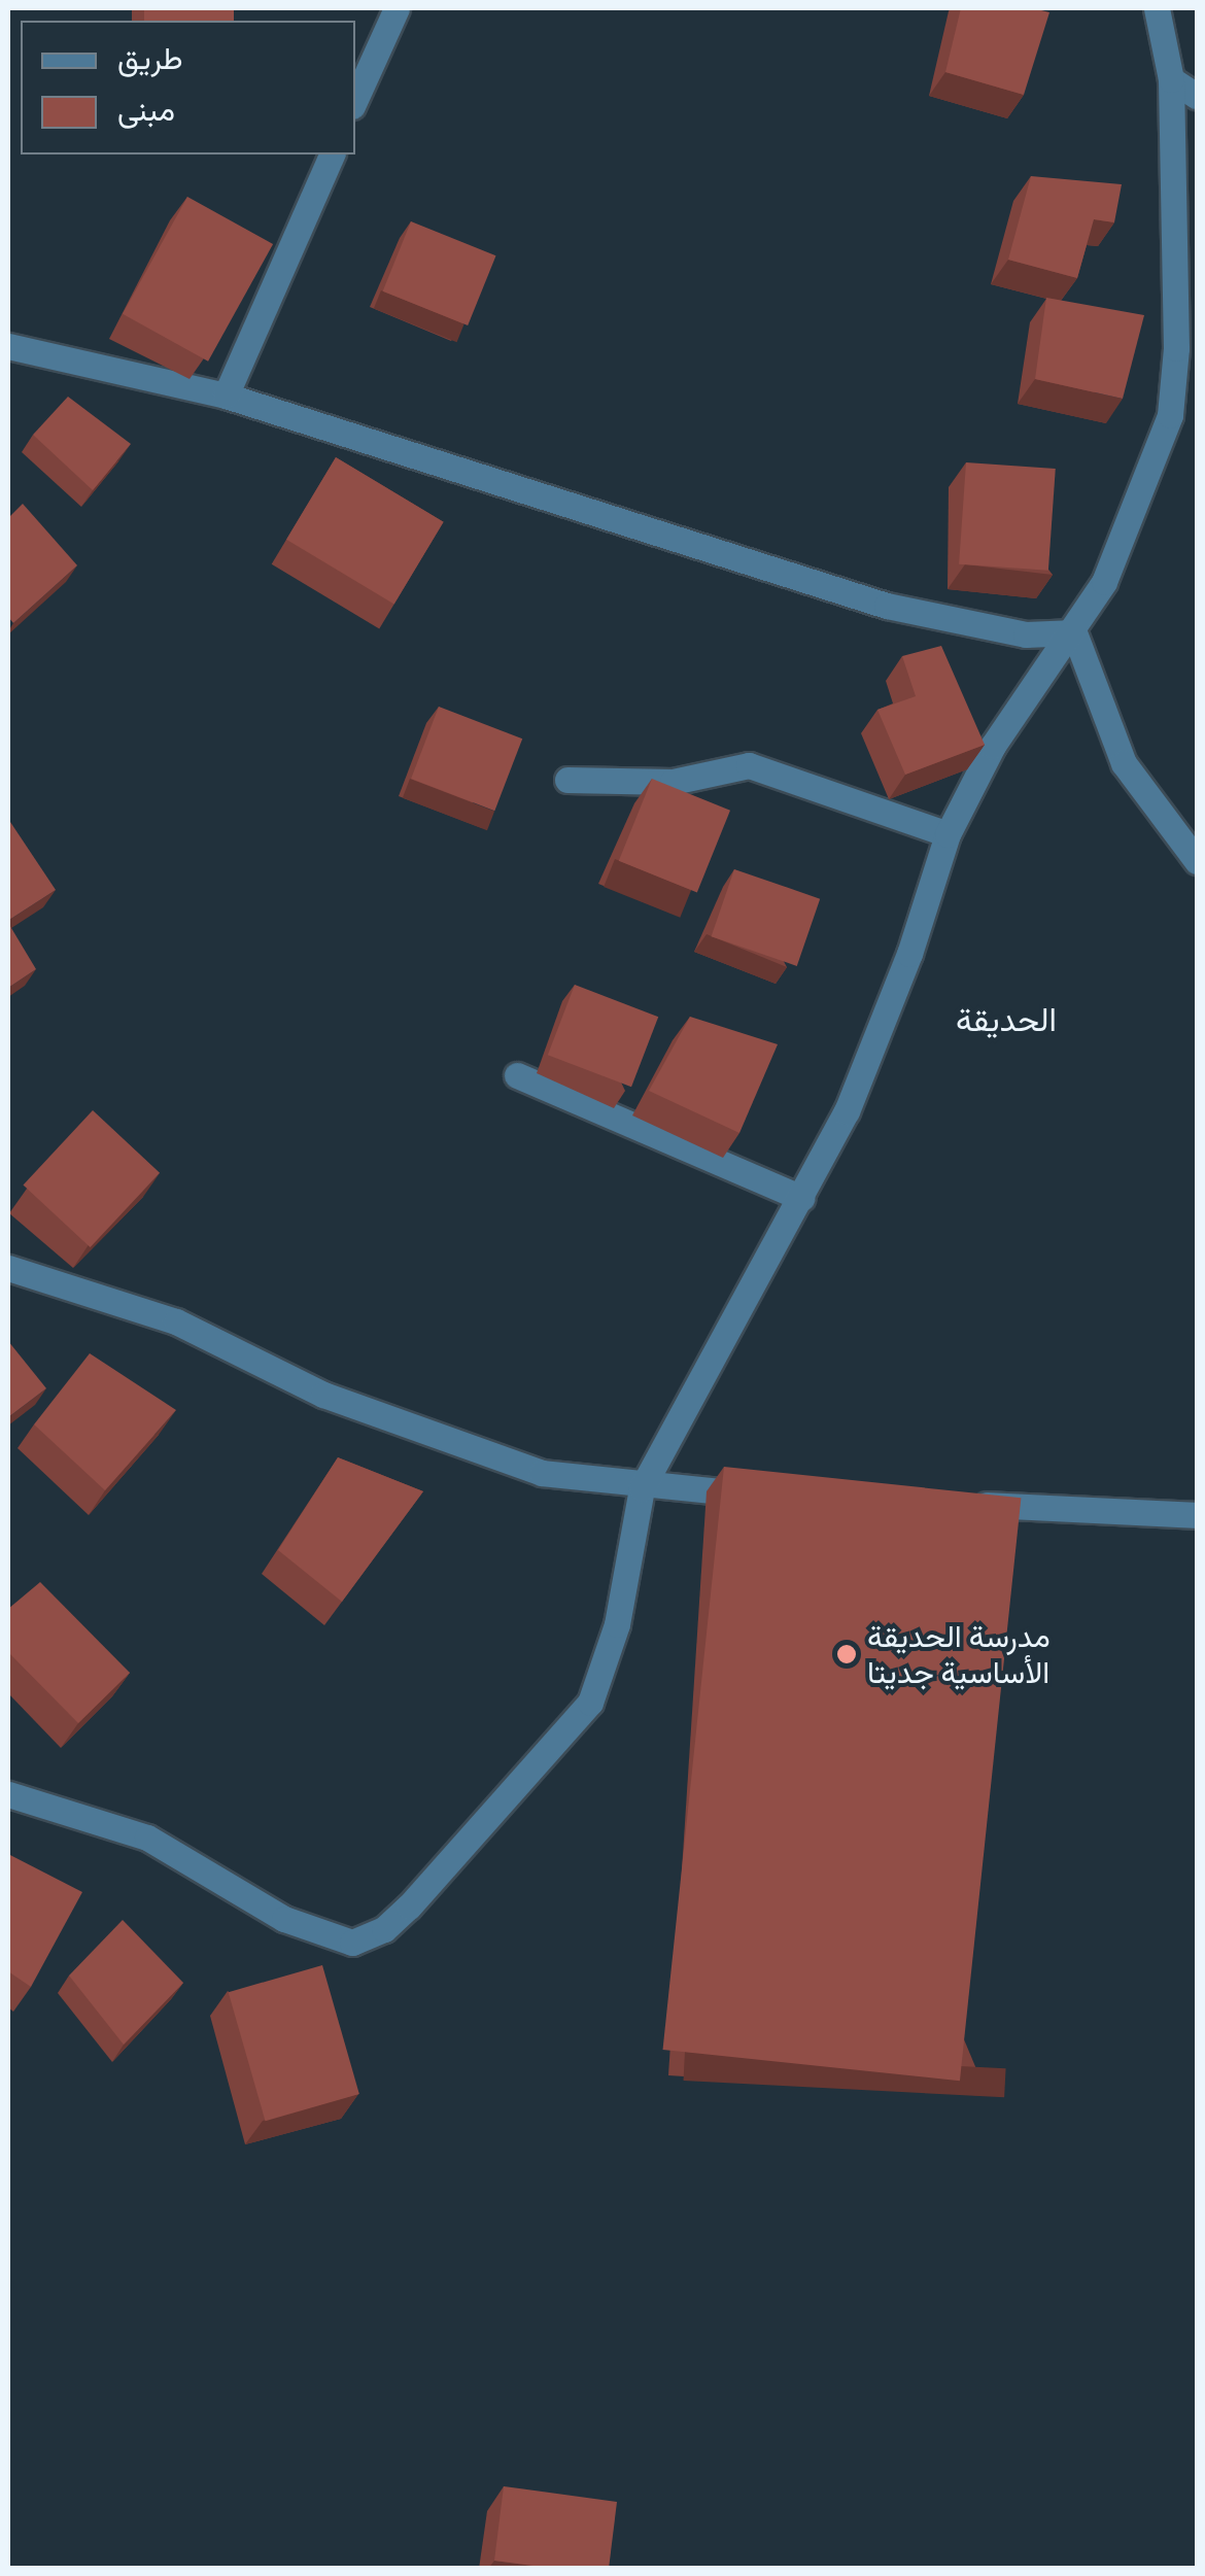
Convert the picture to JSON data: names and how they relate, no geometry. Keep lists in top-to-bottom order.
{
  "districts": ["الحديقة"],
  "places": ["مدرسة الحديقة الأساسية جديتا"],
  "legend": ["طريق", "مبنى"]
}
